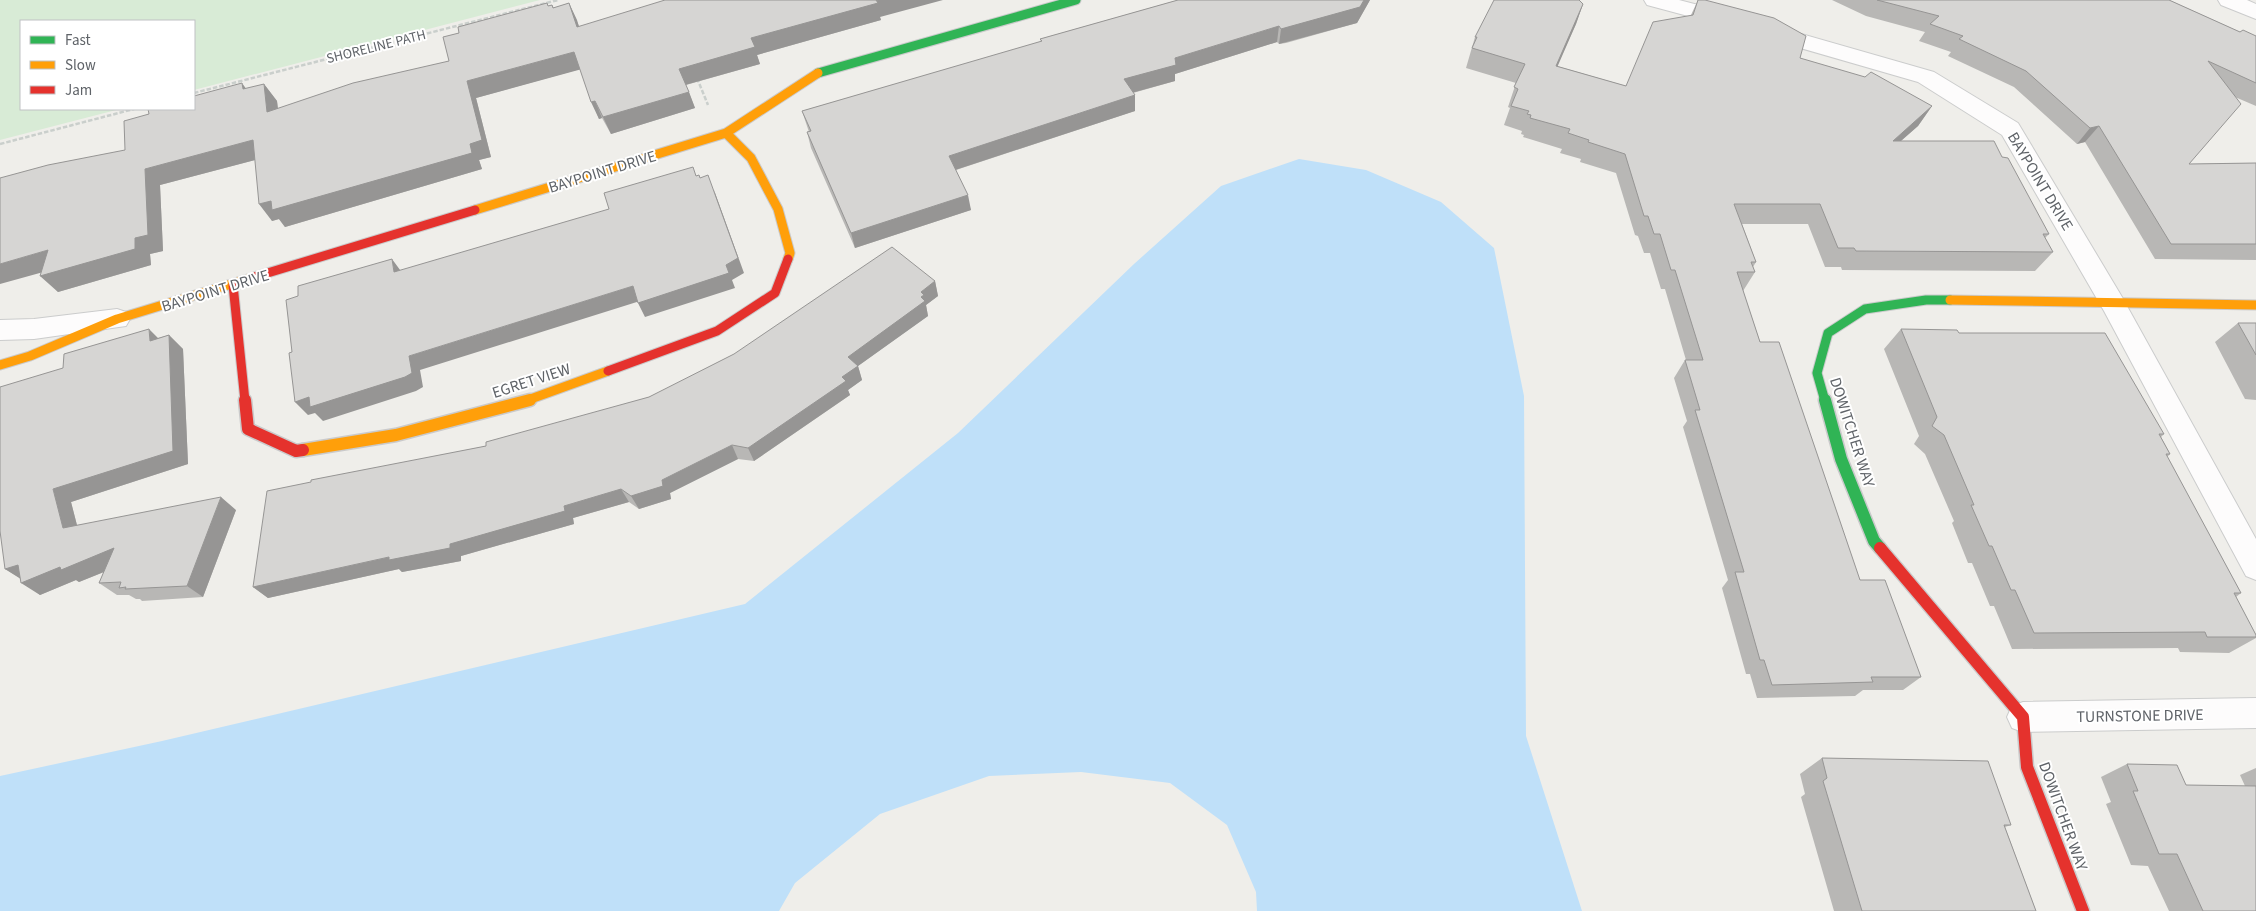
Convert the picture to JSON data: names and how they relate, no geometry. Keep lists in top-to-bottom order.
{
  "streets": {
    "street": [
      "BAYPOINT DRIVE",
      "EGRET VIEW",
      "DOWITCHER WAY",
      "TURNSTONE DRIVE"
    ],
    "path": ["SHORELINE PATH"]
  },
  "crossings": [
    ["BAYPOINT DRIVE", "EGRET VIEW"],
    ["BAYPOINT DRIVE", "DOWITCHER WAY"],
    ["DOWITCHER WAY", "TURNSTONE DRIVE"]
  ],
  "legend": ["Fast", "Slow", "Jam"]
}
